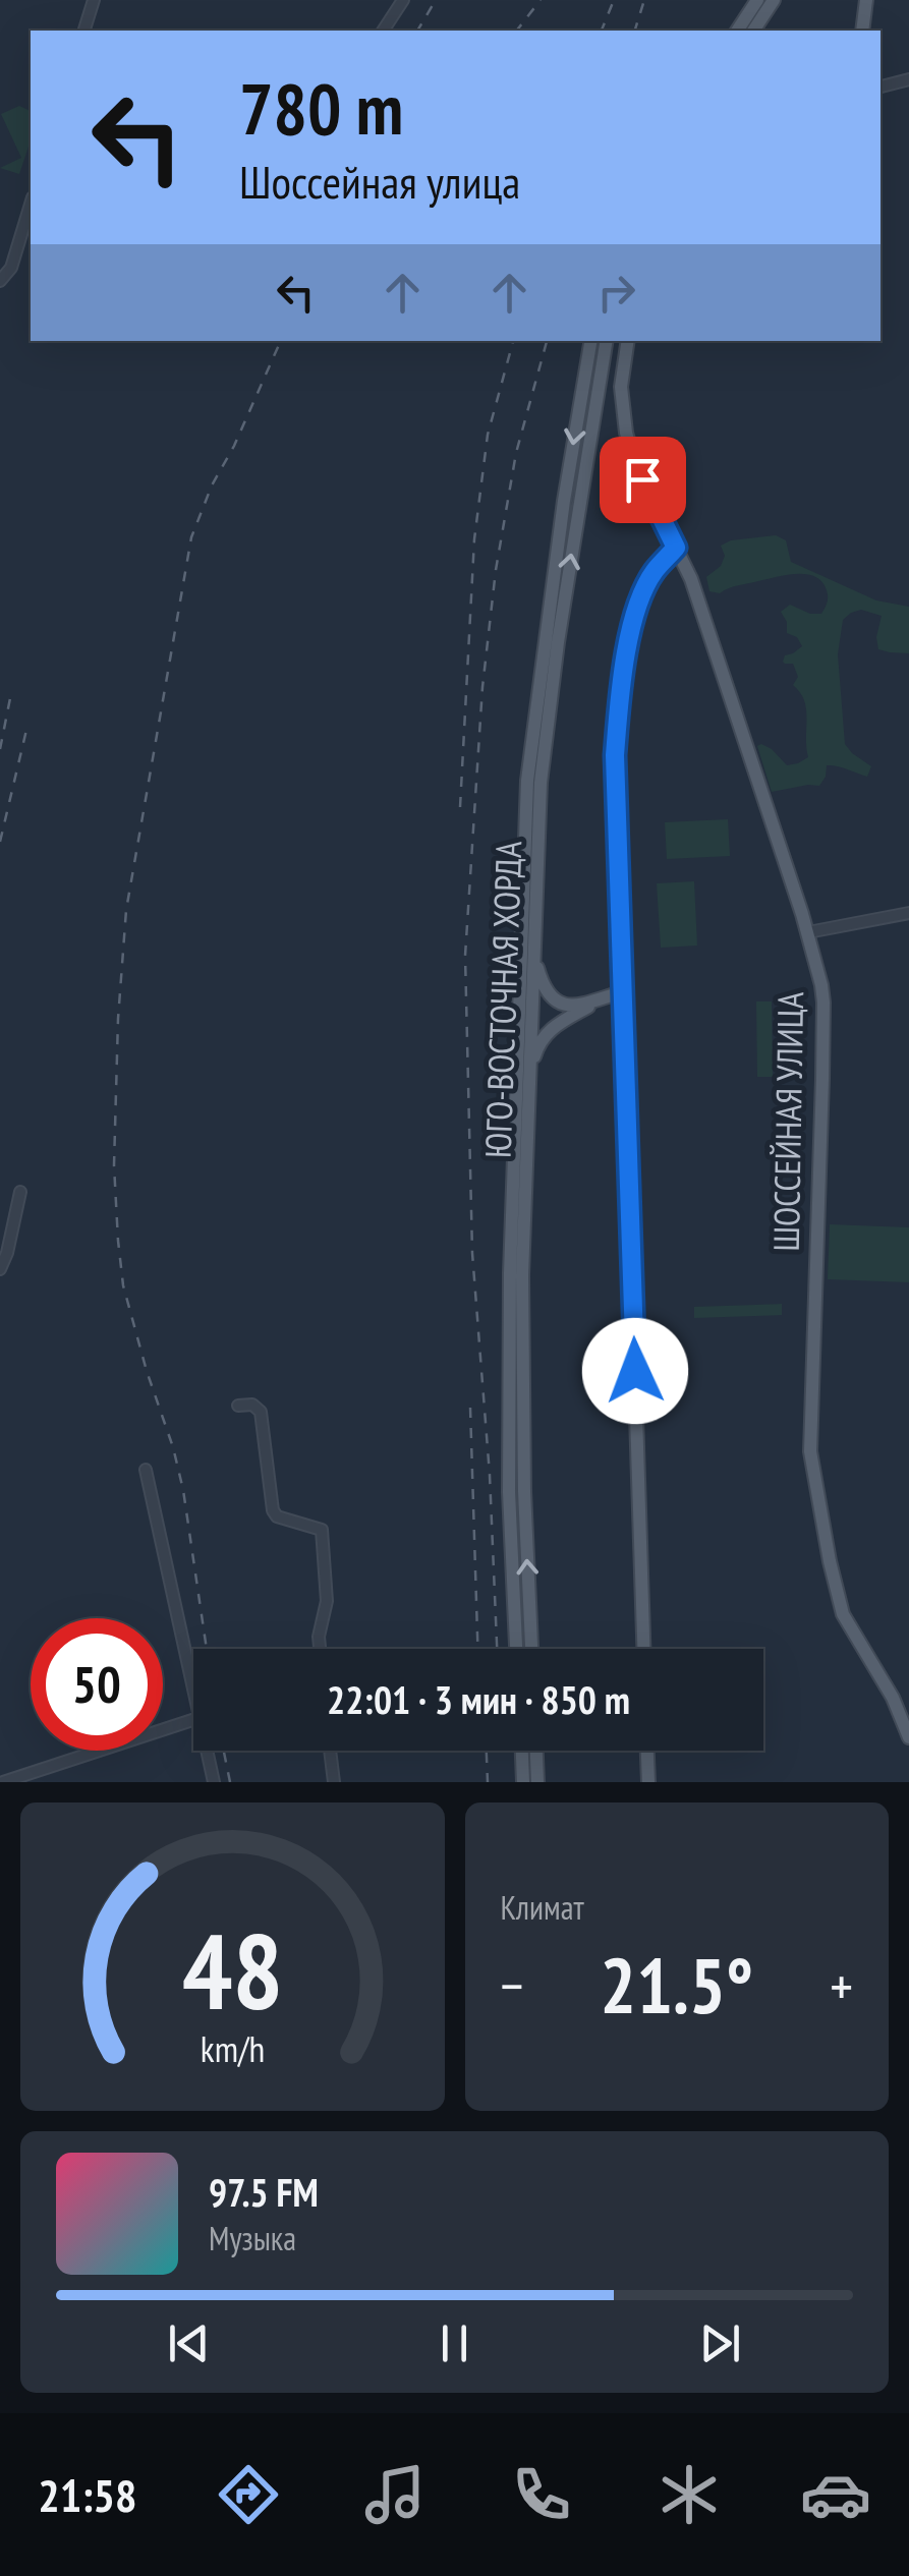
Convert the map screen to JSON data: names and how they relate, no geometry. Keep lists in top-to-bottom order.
{
  "streets": {
    "main road": ["ЮГО-ВОСТОЧНАЯ ХОРДА", "ШОССЕЙНАЯ УЛИЦА"]
  },
  "page": {
    "turn": ["780 m", "Шоссейная улица"],
    "limit": "50",
    "trip": "22:01 · 3 мин · 850 m",
    "tile": "Климат",
    "heat": ["−", "21.5°", "+"],
    "song": ["97.5 FM", "Музыка"],
    "tabs": "21:58",
    "gauge": ["48", "km/h"]
  }
}
